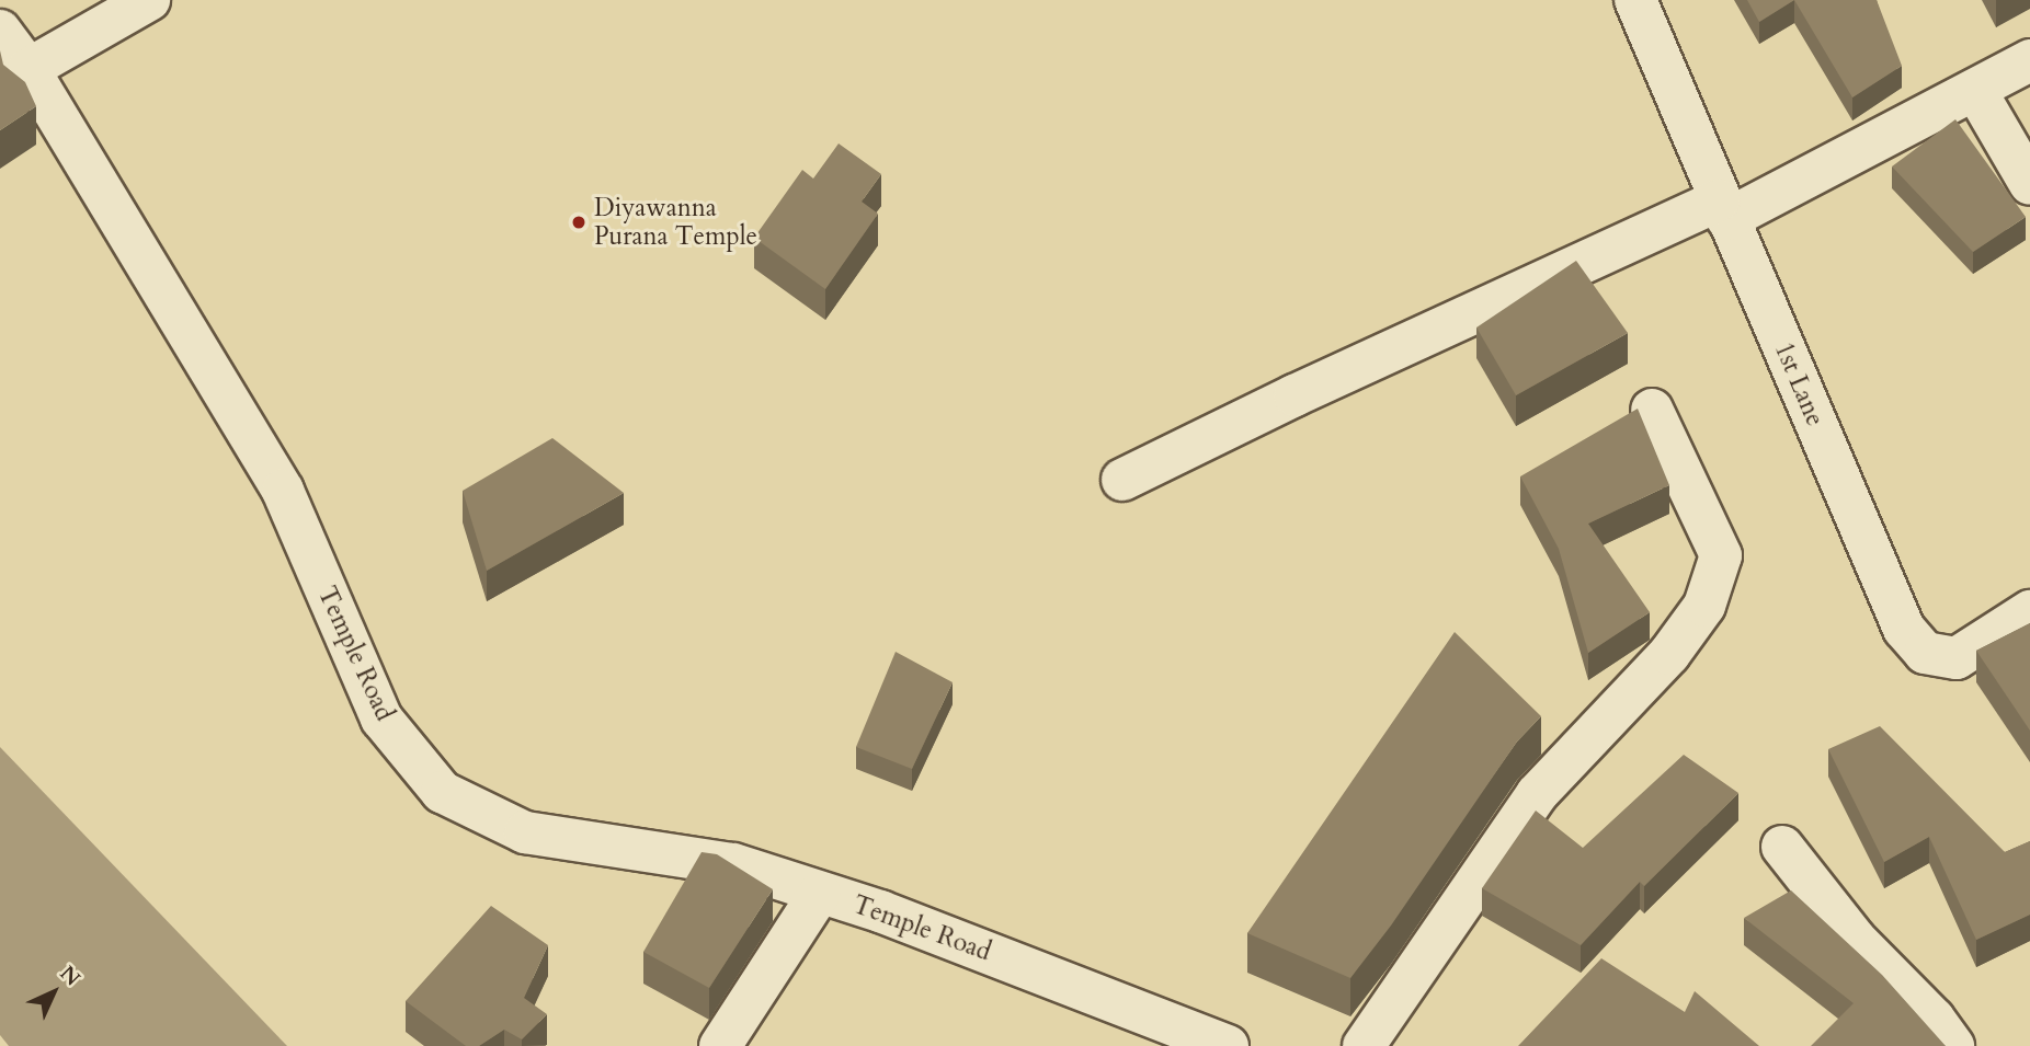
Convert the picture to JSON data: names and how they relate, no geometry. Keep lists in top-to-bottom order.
{
  "streets": {
    "street": ["1st Lane", "Temple Road"]
  },
  "places": ["Diyawanna Purana Temple"],
  "north": "top right"
}
